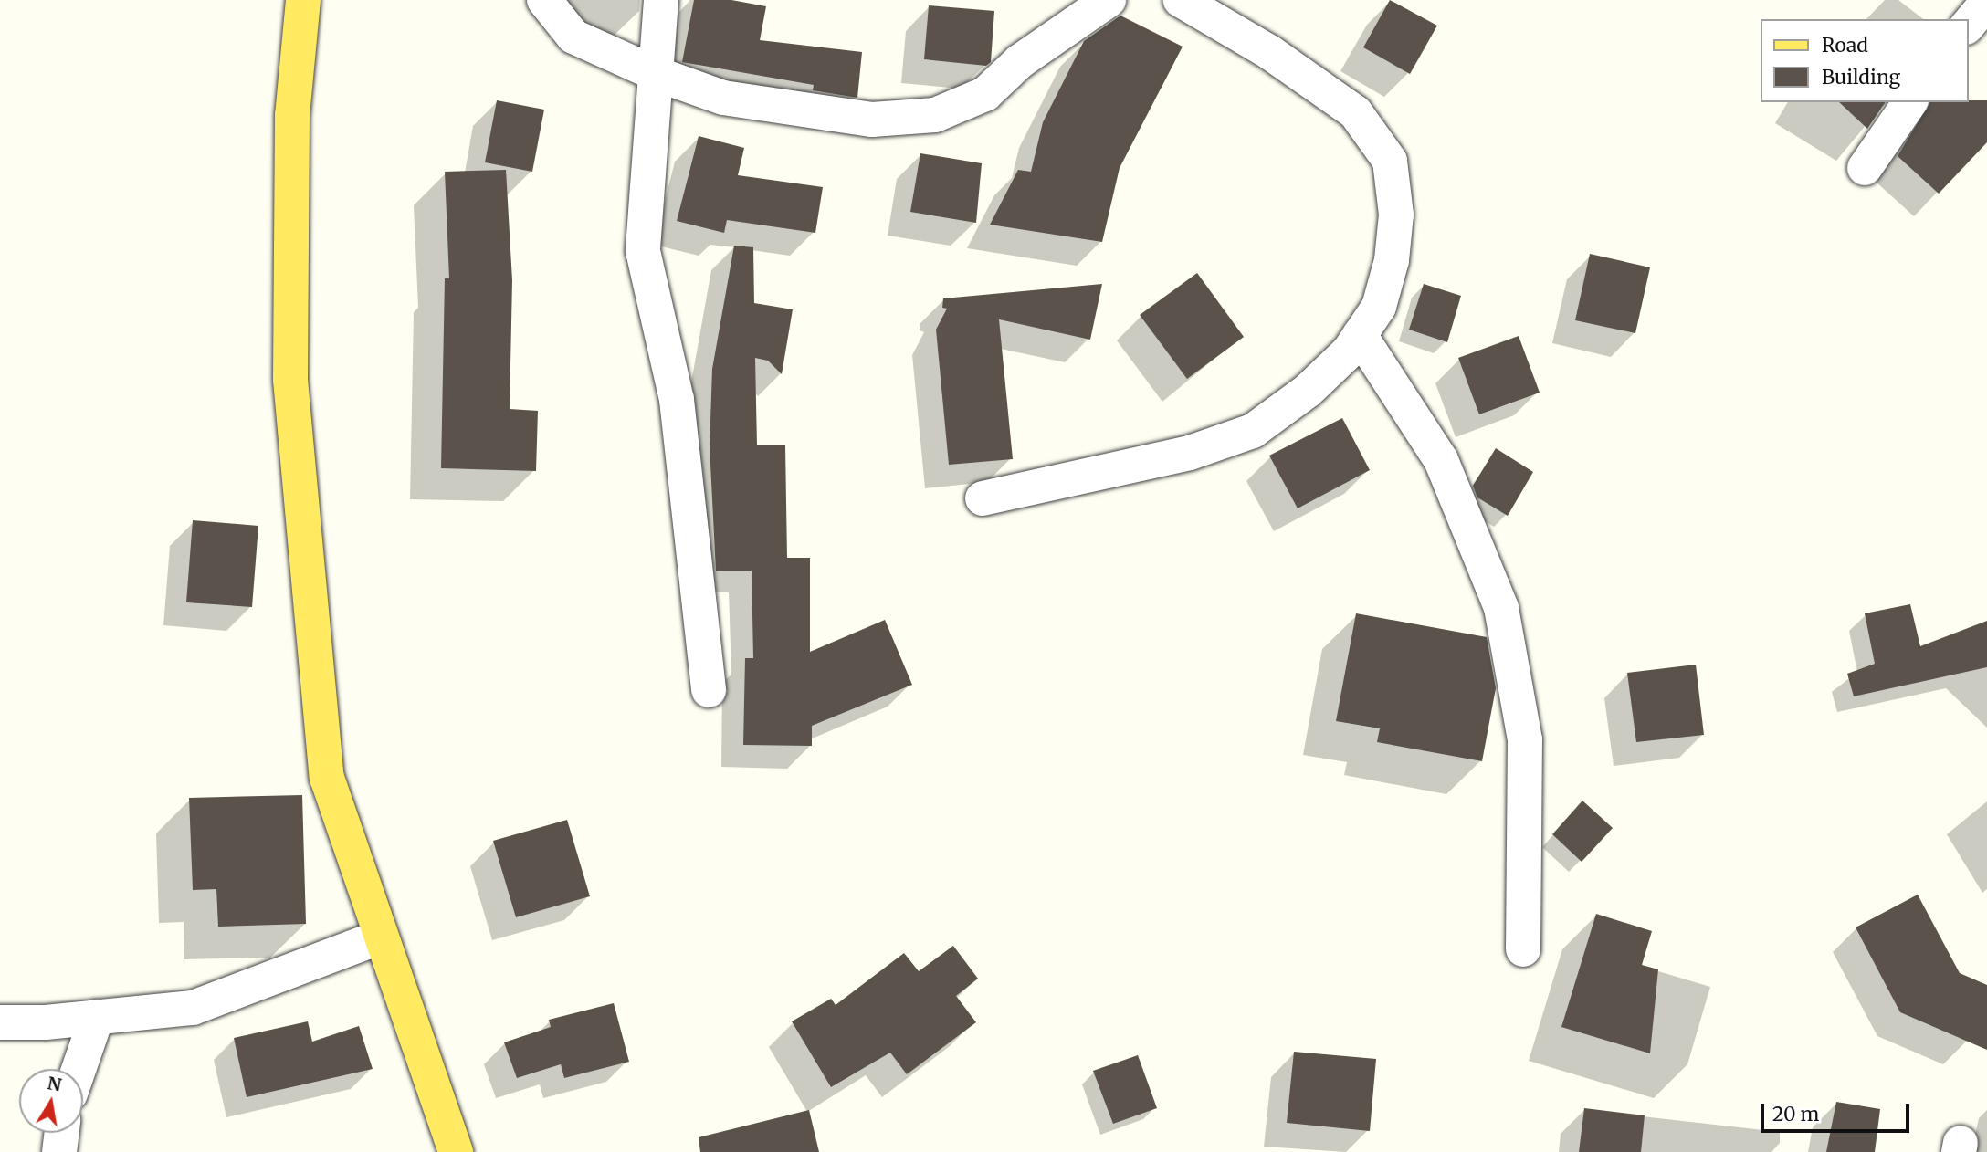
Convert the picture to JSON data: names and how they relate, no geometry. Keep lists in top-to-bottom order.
{
  "legend": ["Road", "Building"],
  "scale_bar": "20 m",
  "north": "top"
}
